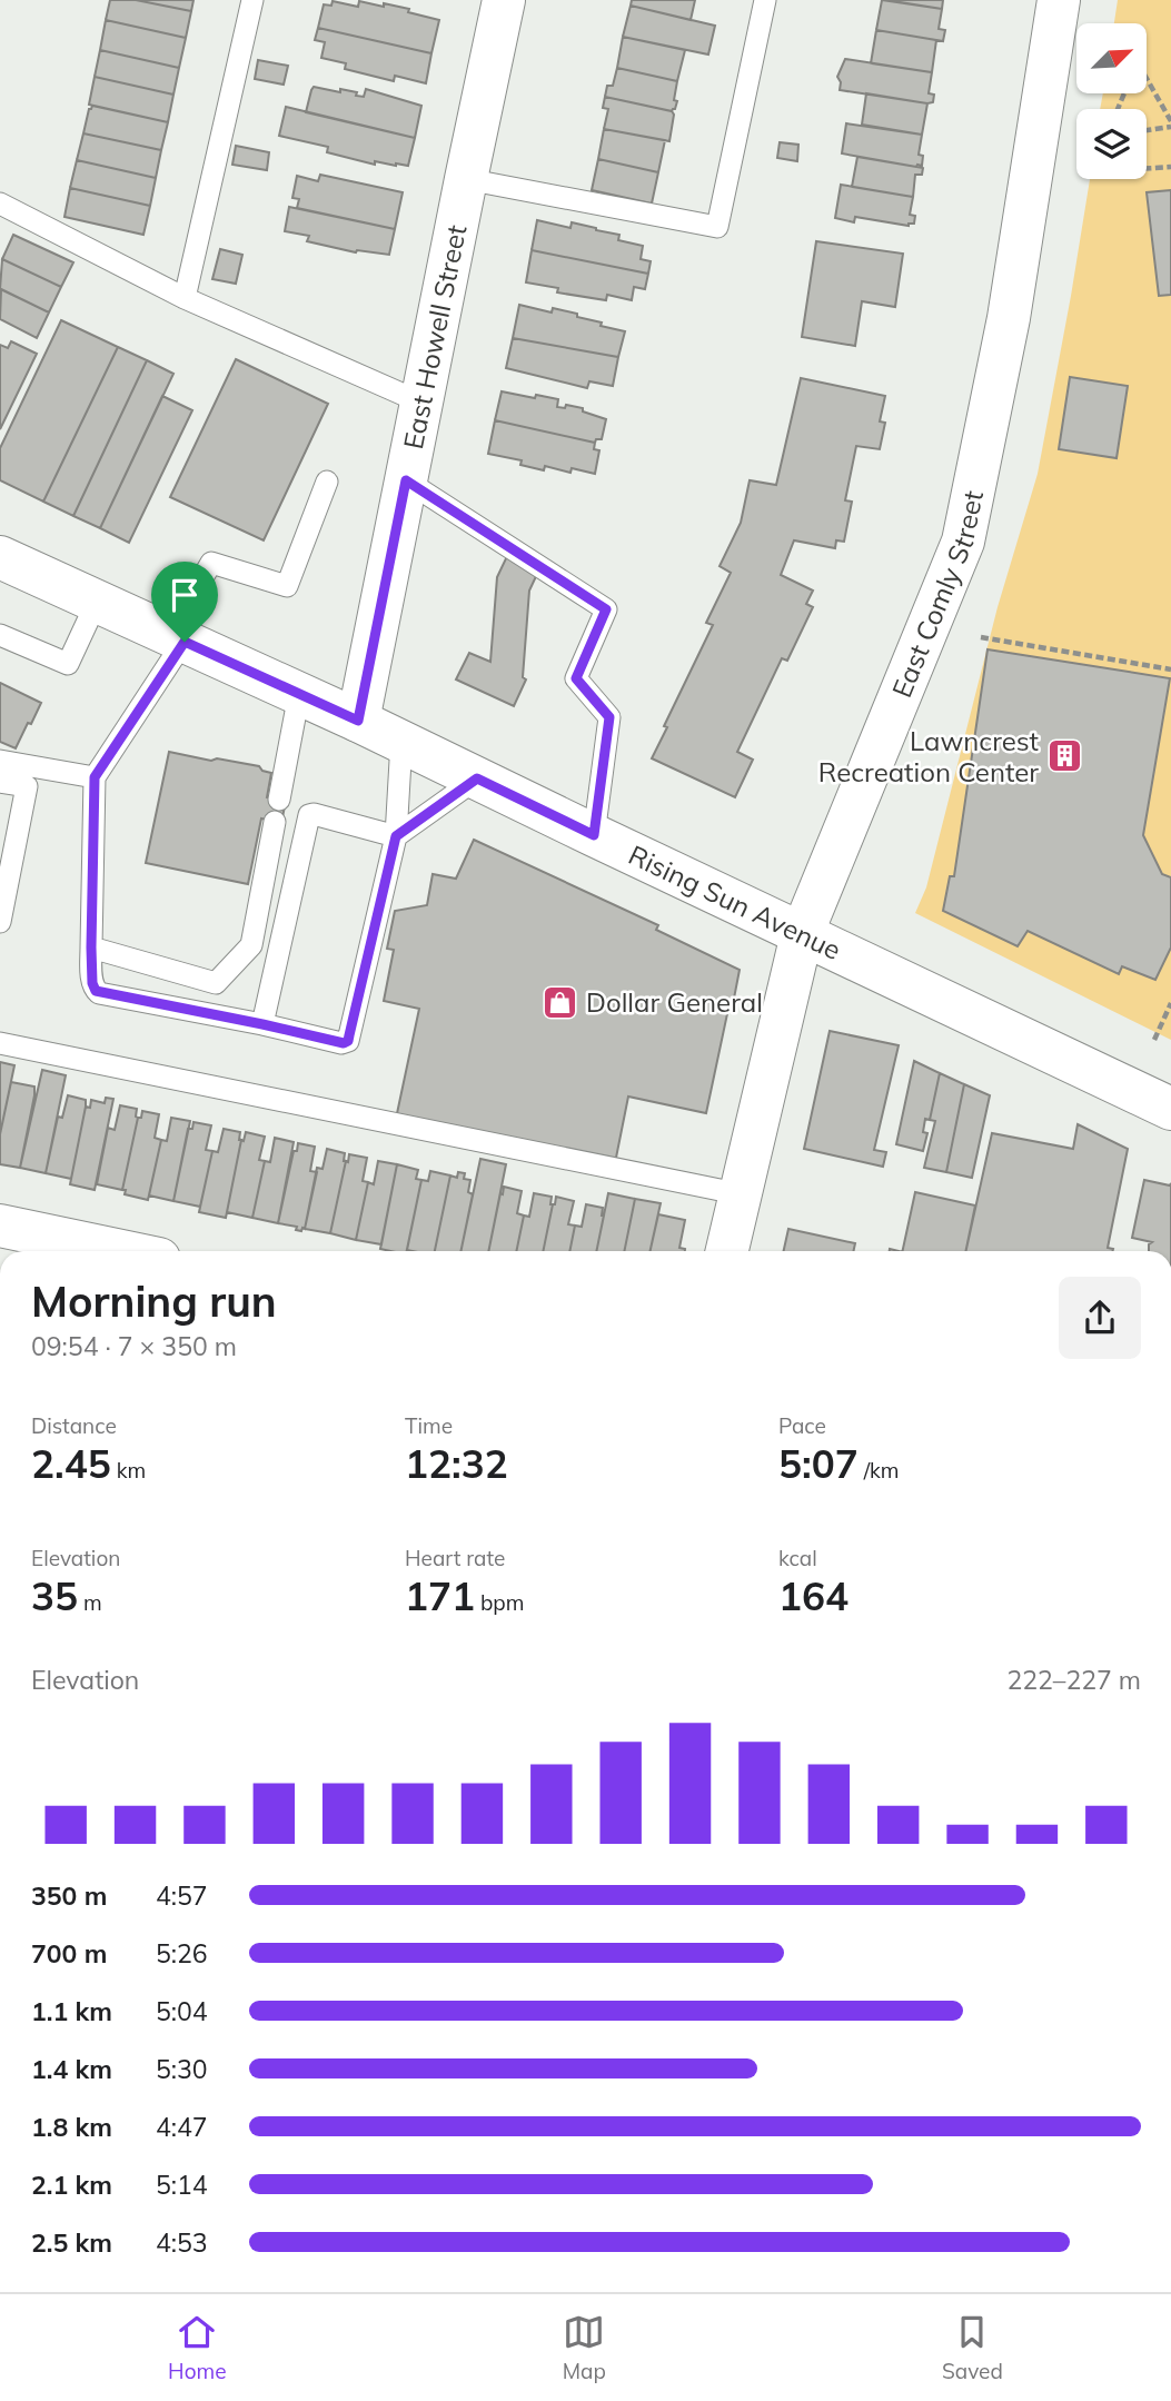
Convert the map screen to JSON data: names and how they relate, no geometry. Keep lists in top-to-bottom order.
{
  "streets": {
    "street": ["East Howell Street", "East Comly Street", "Rising Sun Avenue"]
  },
  "crossings": [
    ["East Howell Street", "Rising Sun Avenue"],
    ["East Comly Street", "Rising Sun Avenue"]
  ],
  "places": {
    "building": ["Lawncrest Recreation Center"],
    "shop": ["Dollar General"]
  },
  "north": "top right",
  "page": {
    "heading": ["Morning run", "09:54 · 7 × 350 m"],
    "stats": [
      ["Distance", "2.45 km"],
      ["Time", "12:32"],
      ["Pace", "5:07 /km"],
      ["Elevation", "35 m"],
      ["Heart rate", "171 bpm"],
      ["kcal", "164"]
    ],
    "chart": ["Elevation", "222–227 m"],
    "list": [
      {
        "name": "350 m",
        "note": "4:57"
      },
      {
        "name": "700 m",
        "note": "5:26"
      },
      {
        "name": "1.1 km",
        "note": "5:04"
      },
      {
        "name": "1.4 km",
        "note": "5:30"
      },
      {
        "name": "1.8 km",
        "note": "4:47"
      },
      {
        "name": "2.1 km",
        "note": "5:14"
      },
      {
        "name": "2.5 km",
        "note": "4:53"
      }
    ],
    "tabs": ["Home", "Map", "Saved"]
  }
}
